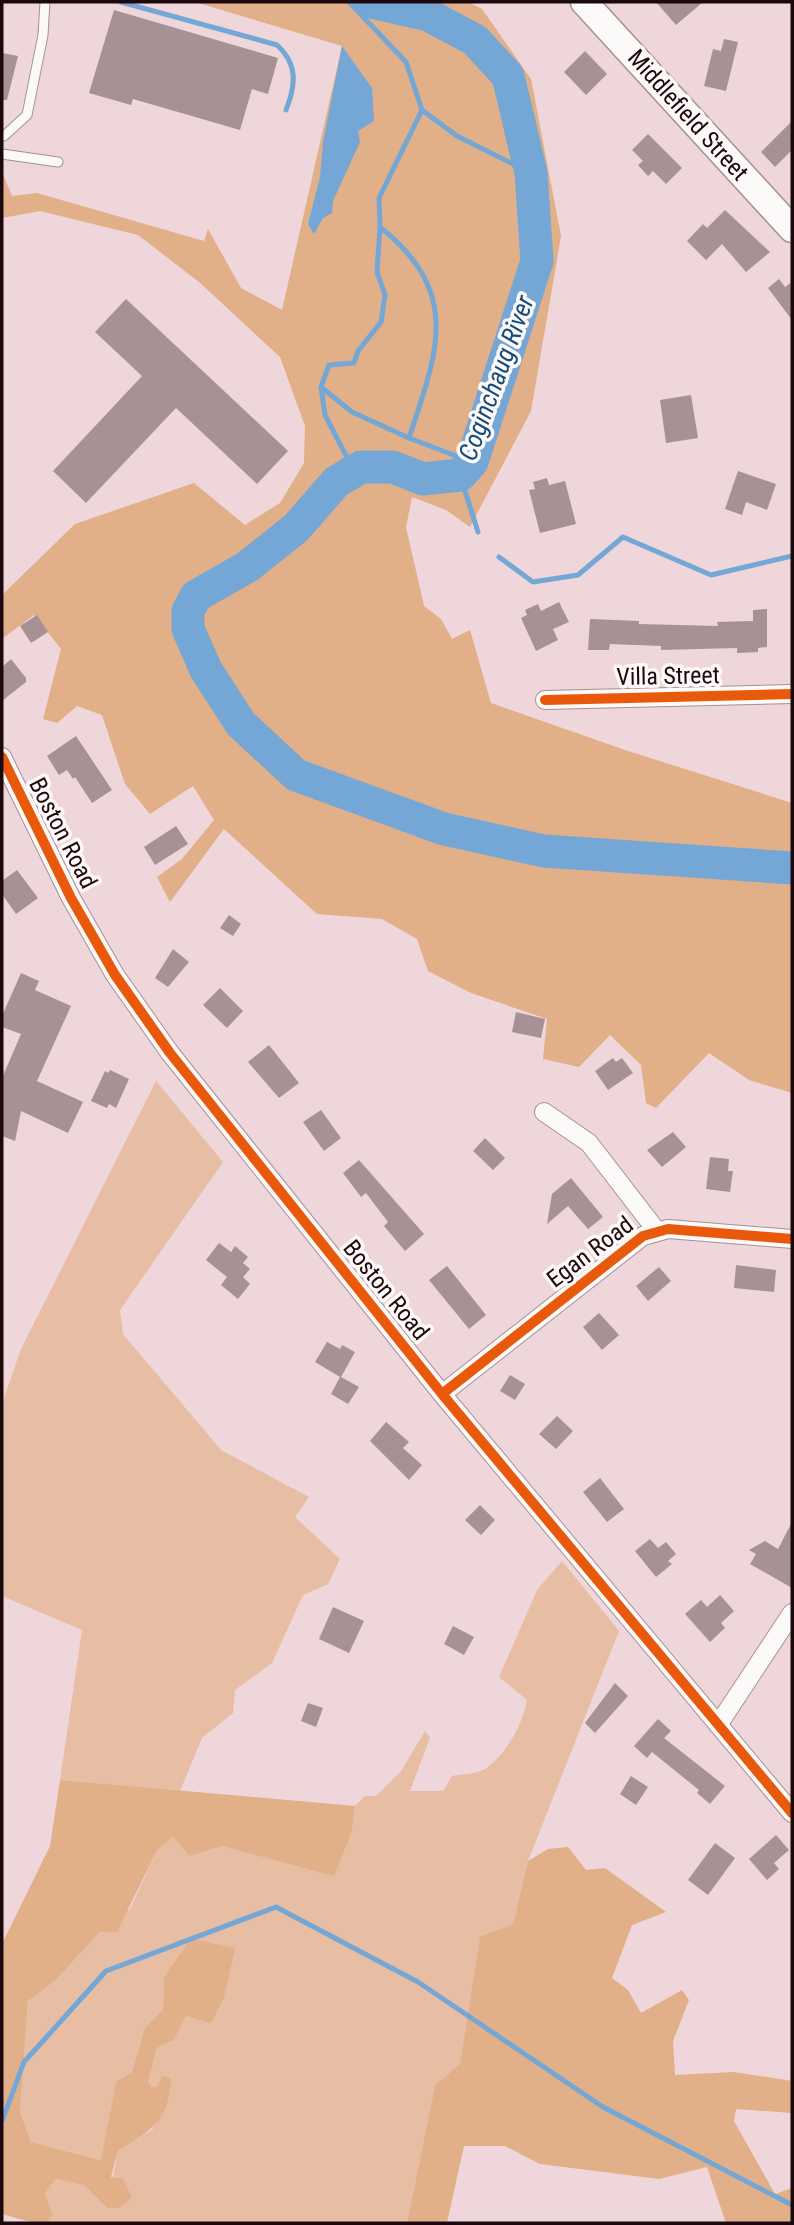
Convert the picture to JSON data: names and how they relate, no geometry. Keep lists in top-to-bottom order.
{
  "streets": {
    "main road": ["Middlefield Street"],
    "street": ["Villa Street", "Boston Road", "Egan Road"]
  },
  "crossings": [
    ["Boston Road", "Egan Road"]
  ],
  "water": ["Coginchaug River"]
}
